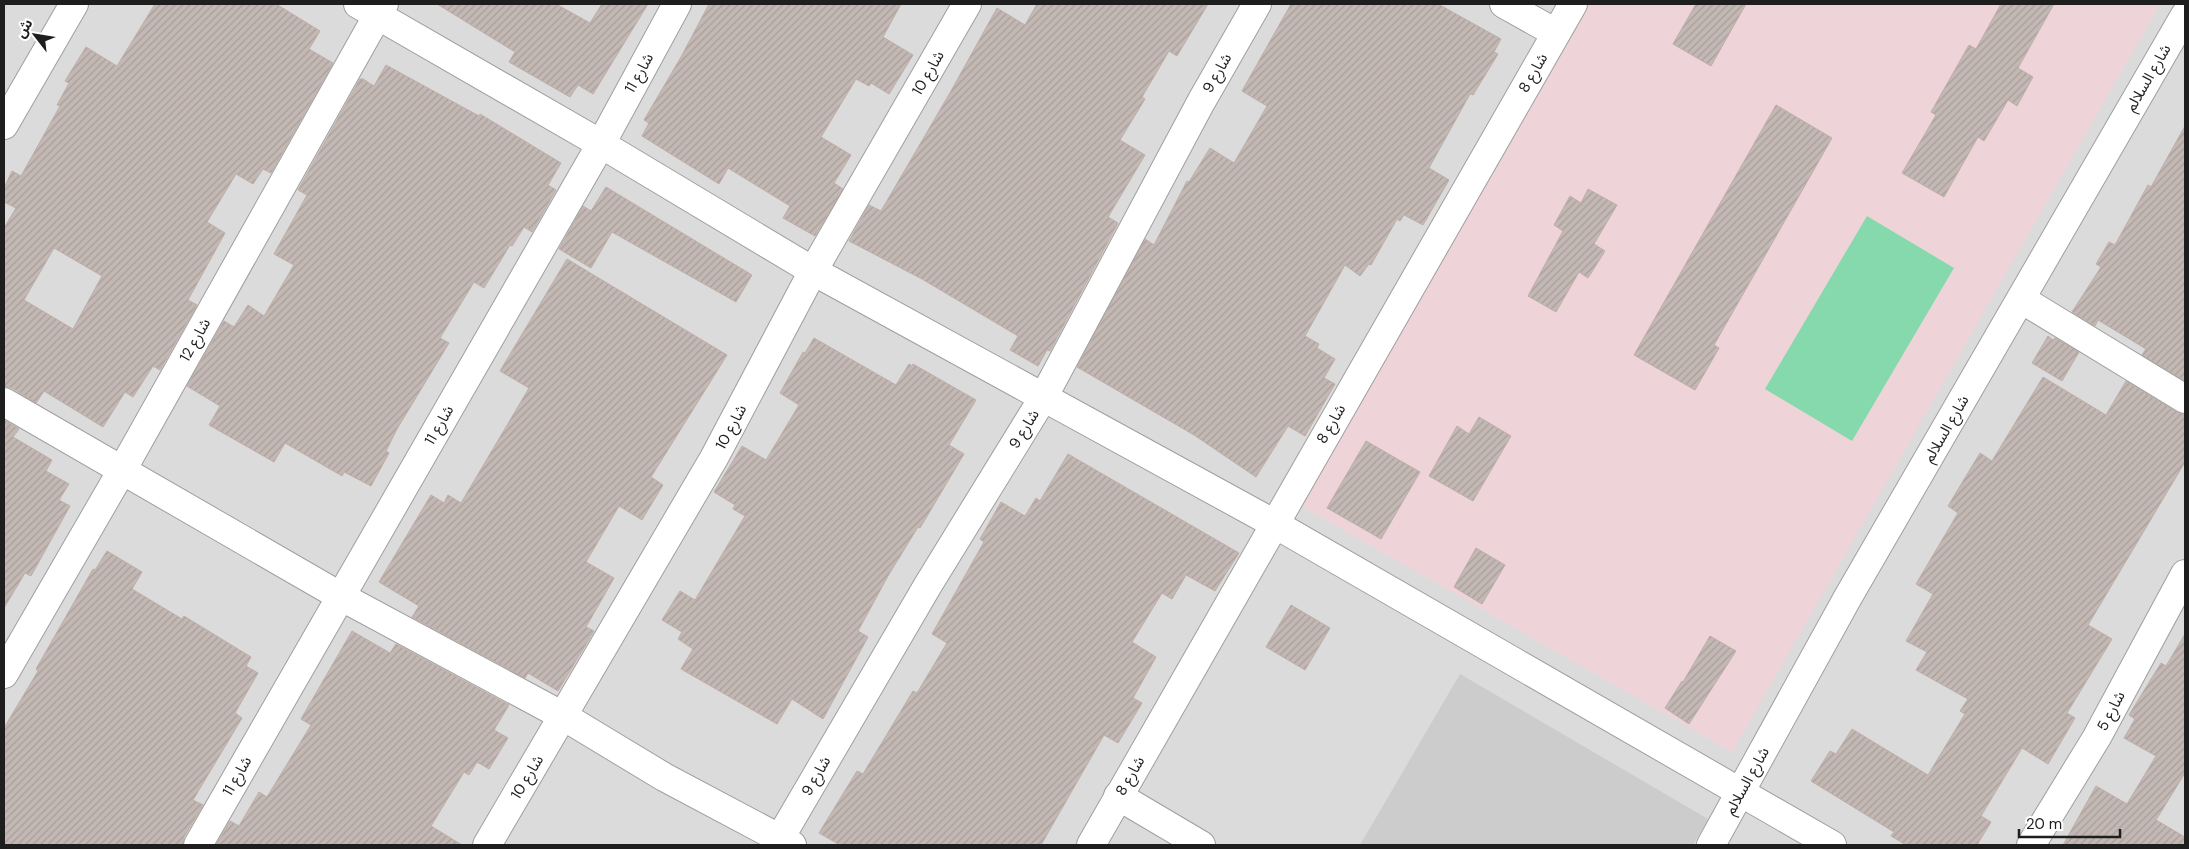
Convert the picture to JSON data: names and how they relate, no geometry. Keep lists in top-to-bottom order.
{
  "streets": {
    "street": [
      "شارع 11",
      "شارع 10",
      "شارع 9",
      "شارع 8",
      "شارع السلالم",
      "شارع 12",
      "شارع 5"
    ]
  },
  "scale_bar": "20 m",
  "north": "top left"
}
